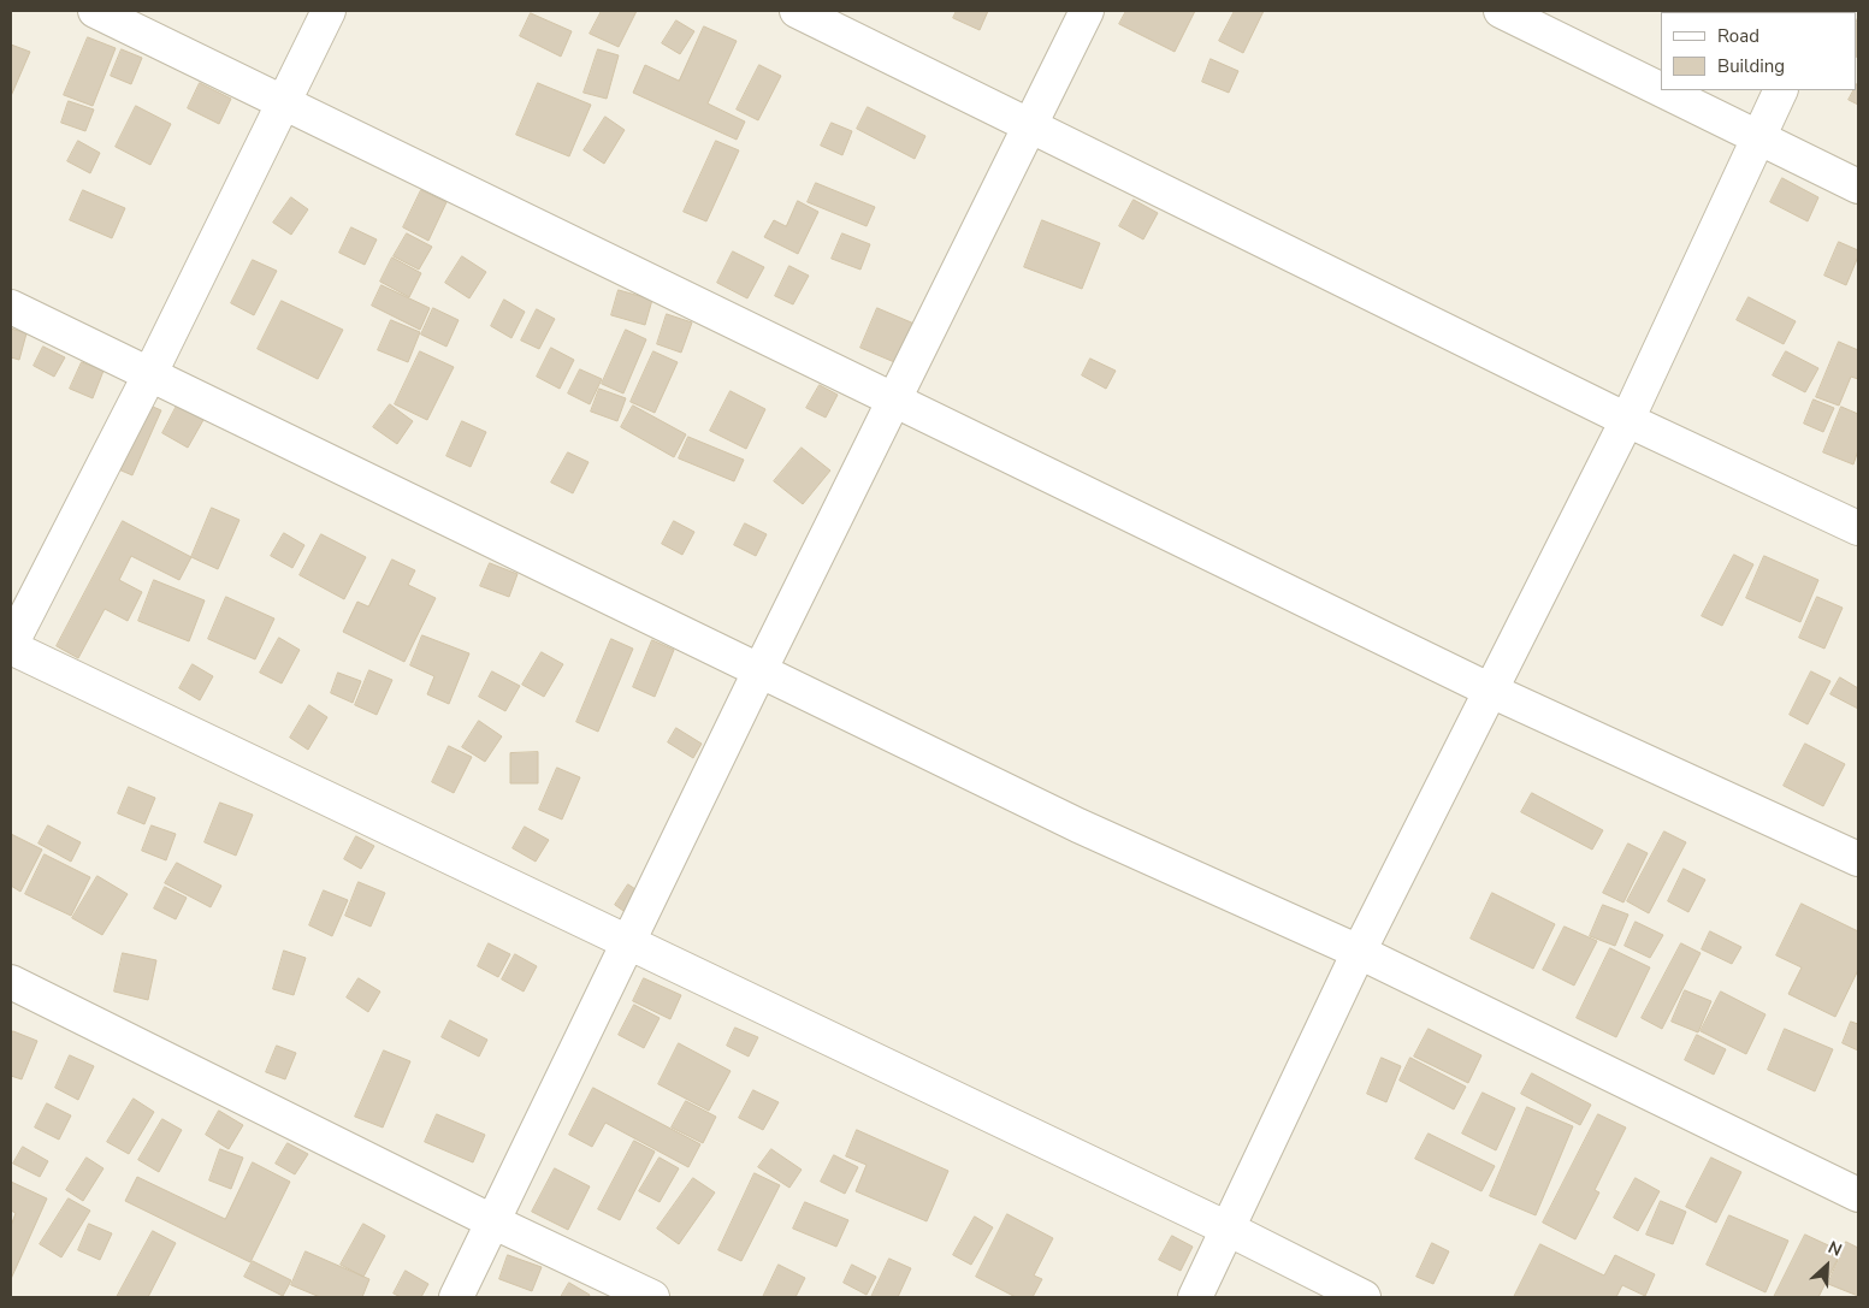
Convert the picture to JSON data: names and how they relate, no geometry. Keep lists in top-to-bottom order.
{
  "legend": ["Road", "Building"],
  "north": "top right"
}
